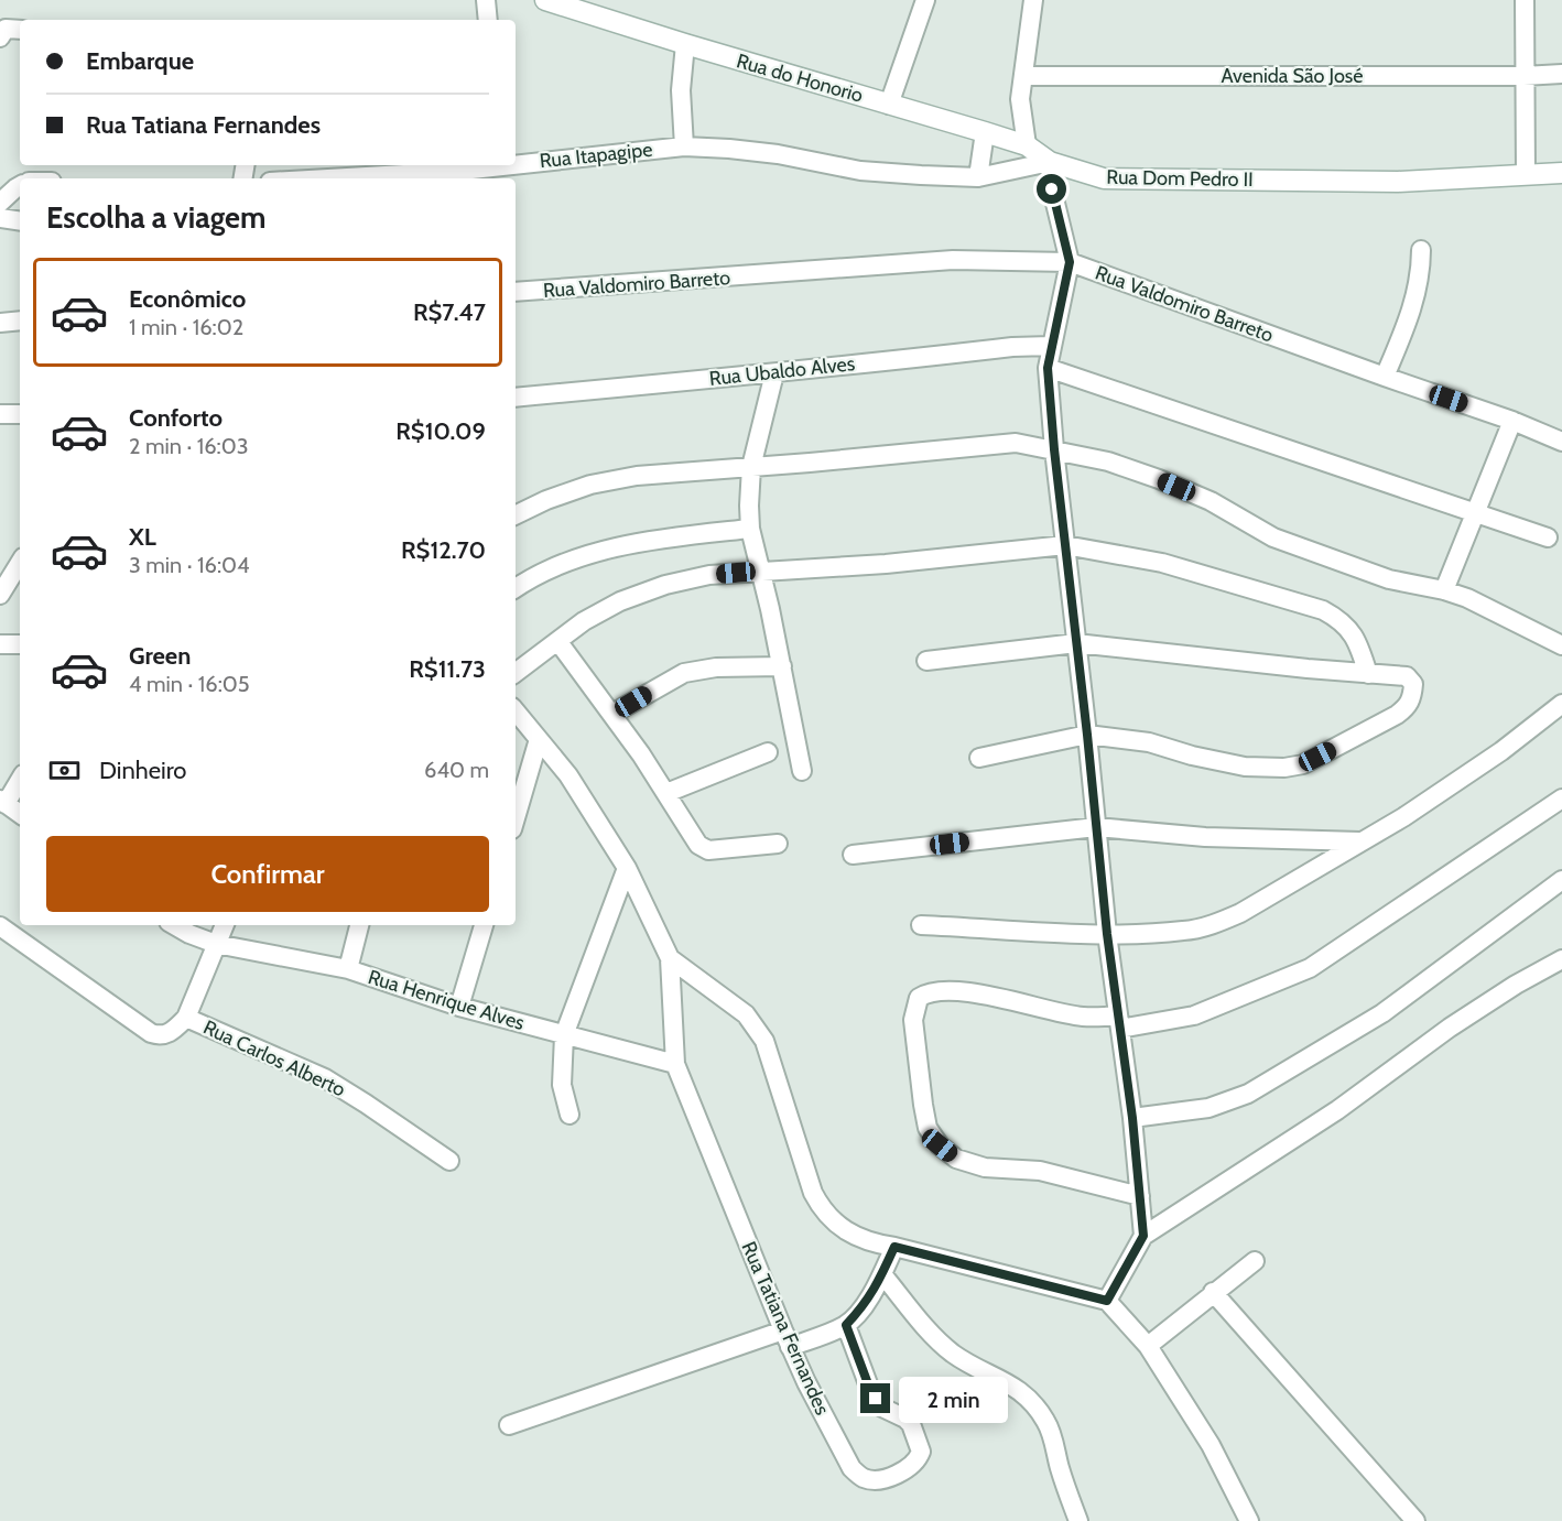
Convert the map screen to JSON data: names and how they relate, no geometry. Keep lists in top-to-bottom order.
{
  "streets": {
    "street": [
      "Avenida São José",
      "Rua do Honorio",
      "Rua Itapagipe",
      "Rua Dom Pedro II",
      "Rua Valdomiro Barreto",
      "Rua Ubaldo Alves",
      "Rua Henrique Alves",
      "Rua Carlos Alberto",
      "Rua Tatiana Fernandes"
    ]
  },
  "crossings": [
    ["Rua do Honorio", "Rua Dom Pedro II"],
    ["Rua Itapagipe", "Rua Dom Pedro II"],
    ["Rua Henrique Alves", "Rua Tatiana Fernandes"]
  ],
  "page": {
    "banner": ["Embarque", "Rua Tatiana Fernandes"],
    "heading": "Escolha a viagem",
    "list": [
      {
        "name": "Econômico",
        "note": "1 min · 16:02",
        "value": "R$7.47"
      },
      {
        "name": "Conforto",
        "note": "2 min · 16:03",
        "value": "R$10.09"
      },
      {
        "name": "XL",
        "note": "3 min · 16:04",
        "value": "R$12.70"
      },
      {
        "name": "Green",
        "note": "4 min · 16:05",
        "value": "R$11.73"
      }
    ],
    "pay": ["Dinheiro", "640 m"],
    "buttons": "Confirmar",
    "bubble": "2 min"
  }
}
